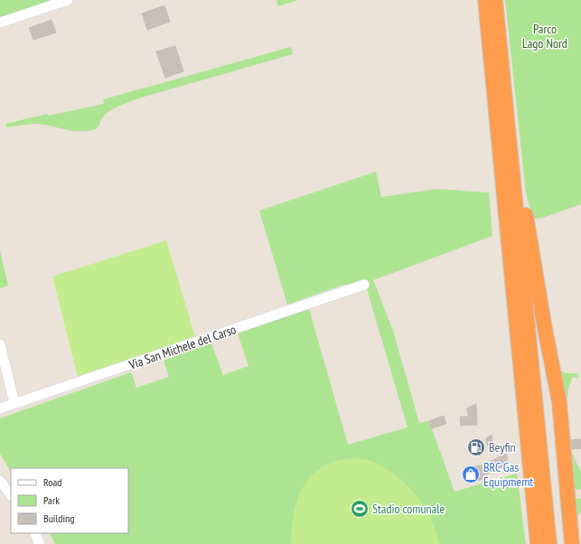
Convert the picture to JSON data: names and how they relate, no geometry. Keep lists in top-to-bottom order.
{
  "streets": {
    "street": ["Via San Michele del Carso"]
  },
  "parks": ["Parco Lago Nord"],
  "places": {
    "fuel station": ["Beyfin"],
    "shop": ["BRC Gas Equipmemt"],
    "sports": ["Stadio comunale"]
  },
  "legend": ["Road", "Park", "Building"]
}
